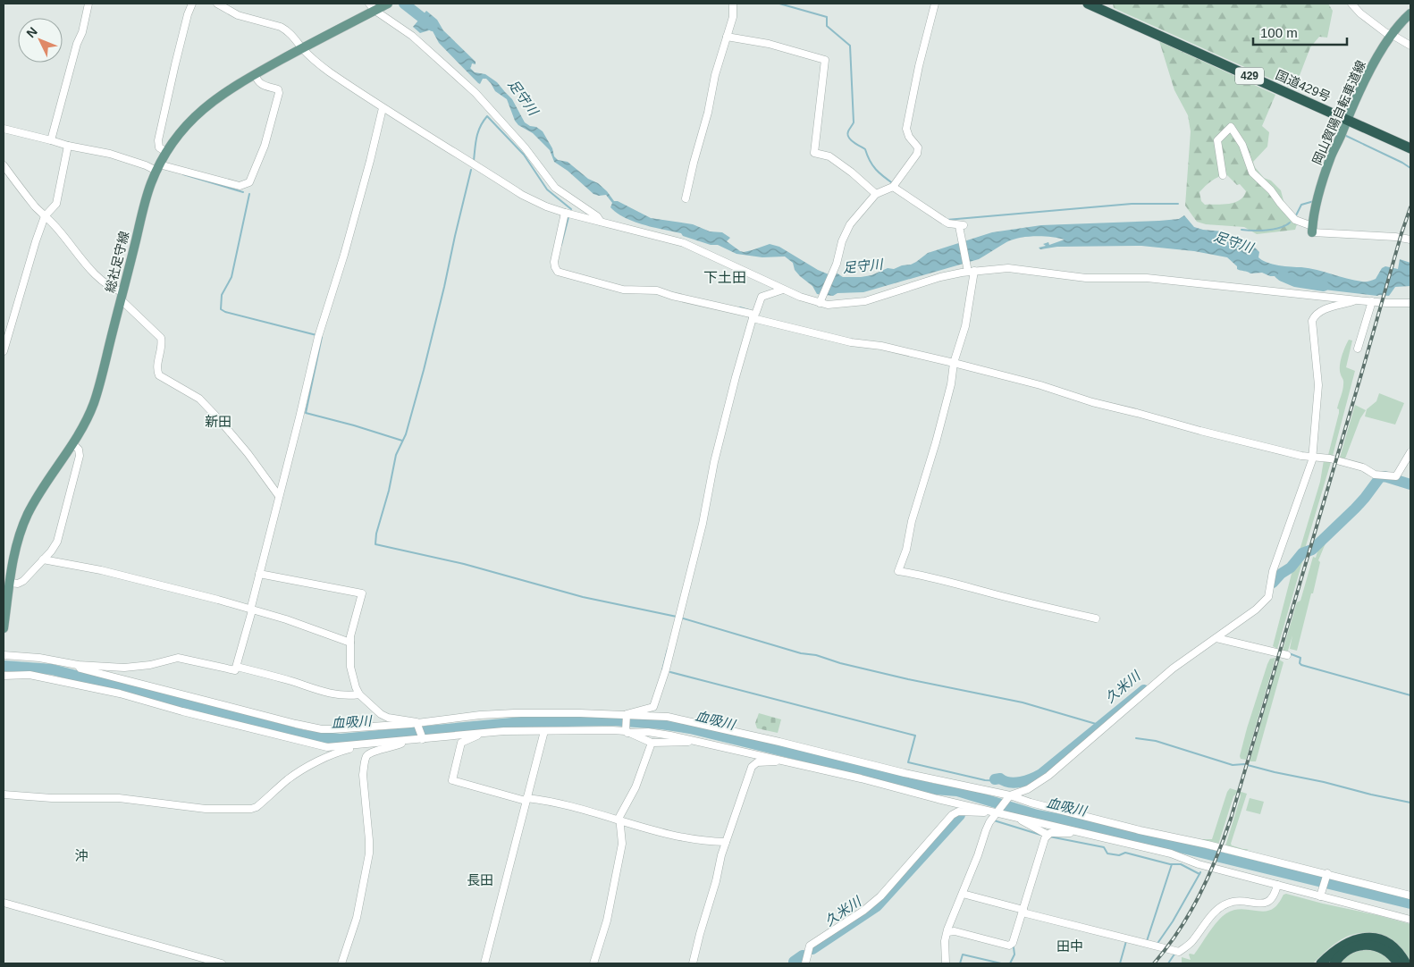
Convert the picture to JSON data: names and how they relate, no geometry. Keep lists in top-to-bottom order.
{
  "streets": {
    "highway": ["429", "国道429号"],
    "main road": ["岡山賀陽自転車道線", "総社足守線"]
  },
  "crossings": [
    ["国道429号", "岡山賀陽自転車道線"]
  ],
  "districts": [
    "下土田",
    "新田",
    "沖",
    "長田",
    "田中"
  ],
  "water": ["足守川", "久米川", "血吸川"],
  "scale_bar": "100 m",
  "north": "top left"
}
